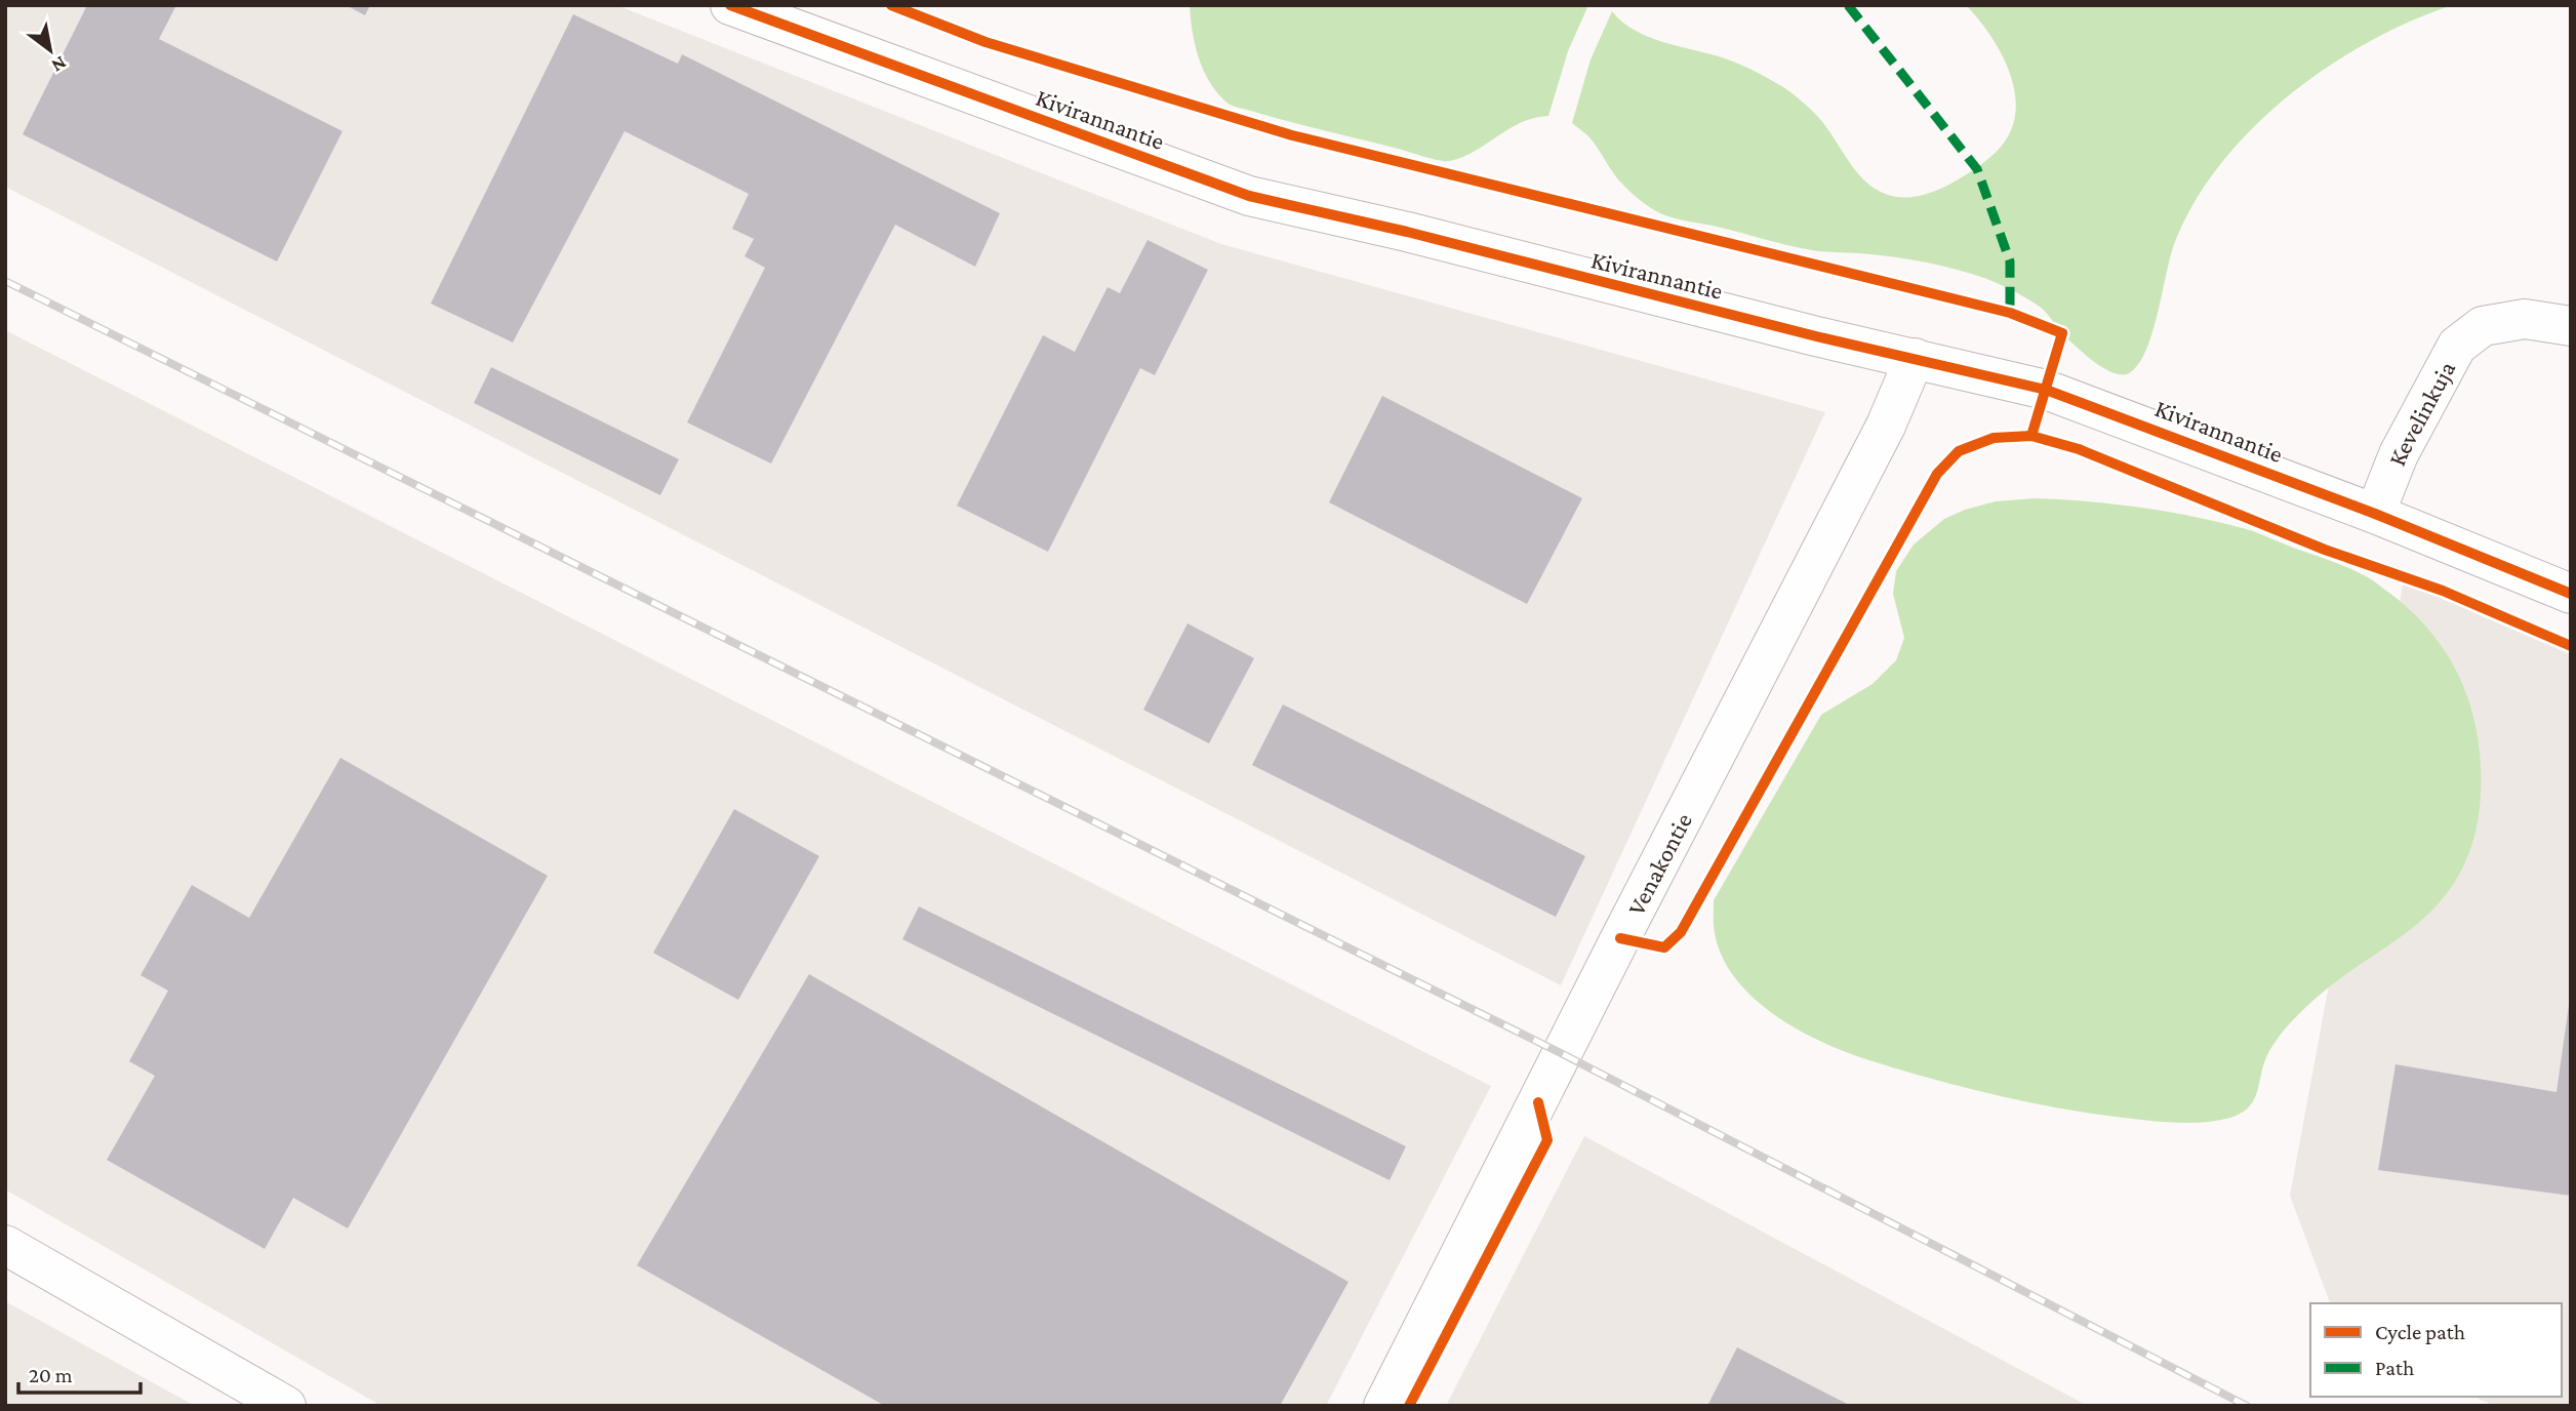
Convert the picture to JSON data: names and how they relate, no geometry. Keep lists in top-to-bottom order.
{
  "streets": {
    "street": ["Kivirannantie", "Kevelinkuja", "Venakontie"]
  },
  "crossings": [
    ["Kivirannantie", "Kevelinkuja"],
    ["Kivirannantie", "Venakontie"]
  ],
  "legend": ["Cycle path", "Path"],
  "scale_bar": "20 m",
  "north": "bottom right"
}
